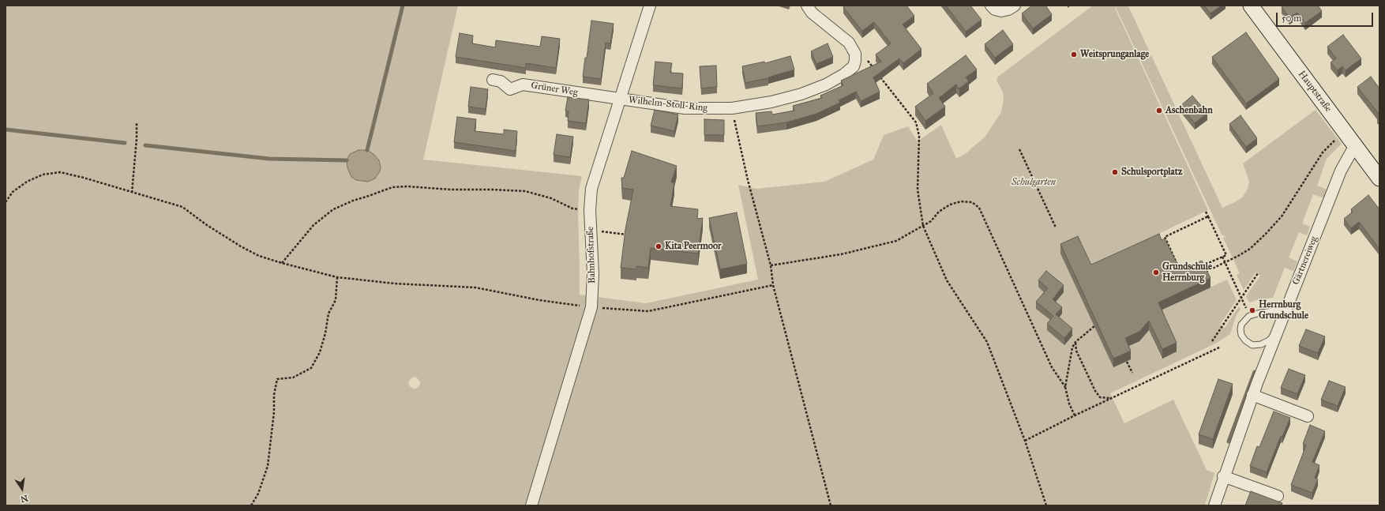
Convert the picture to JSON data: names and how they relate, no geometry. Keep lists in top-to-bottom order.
{
  "streets": {
    "main road": ["Hauptstraße"],
    "street": [
      "Grüner Weg",
      "Wilhelm-Stoll-Ring",
      "Bahnhofstraße",
      "Gärtnereiweg"
    ]
  },
  "crossings": [
    ["Grüner Weg", "Wilhelm-Stoll-Ring"],
    ["Grüner Weg", "Bahnhofstraße"],
    ["Hauptstraße", "Gärtnereiweg"],
    ["Wilhelm-Stoll-Ring", "Bahnhofstraße"]
  ],
  "parks": ["Schulgarten"],
  "places": [
    "Weitsprunganlage",
    "Aschenbahn",
    "Schulsportplatz",
    "Kita Peermoor",
    "Grundschule Herrnburg",
    "Herrnburg Grundschule"
  ],
  "scale_bar": "50 m",
  "north": "bottom"
}
